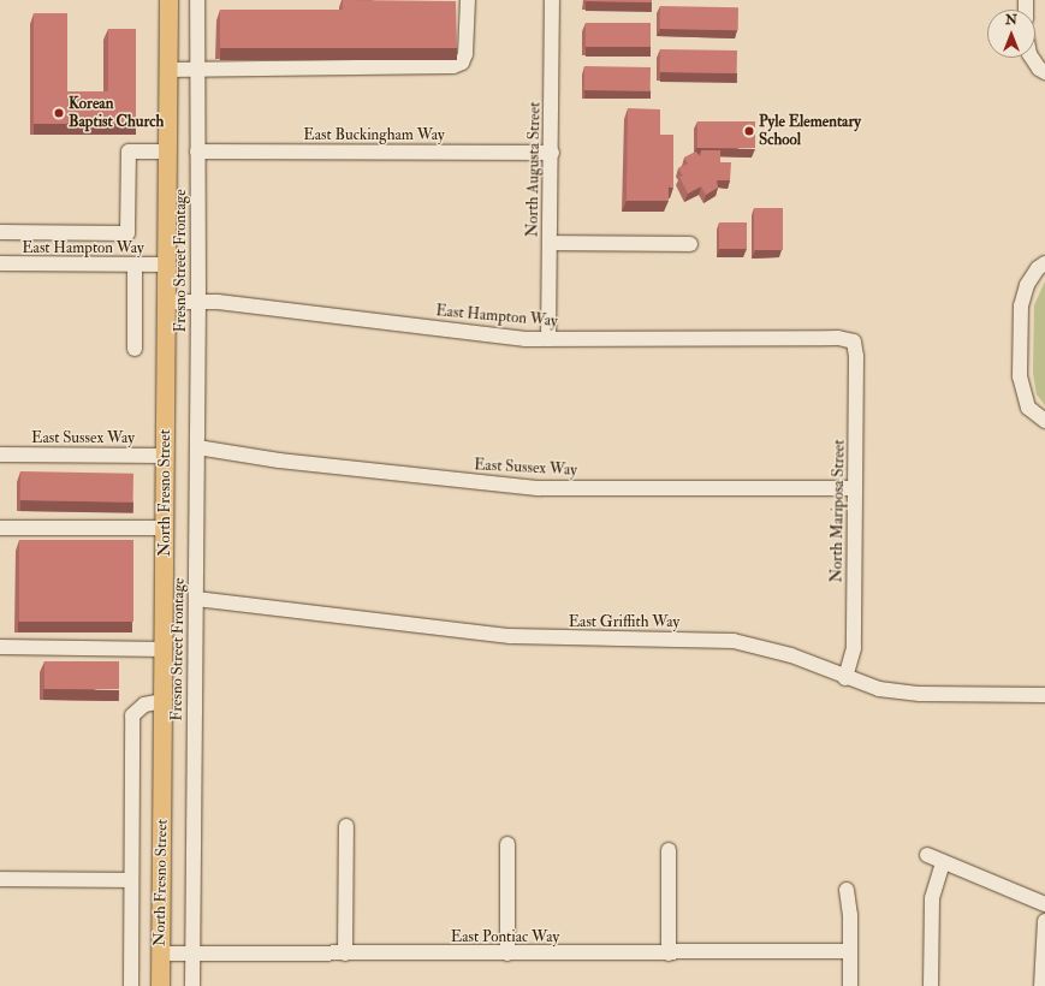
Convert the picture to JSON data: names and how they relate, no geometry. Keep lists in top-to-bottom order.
{
  "streets": {
    "main road": ["North Fresno Street"],
    "street": [
      "East Buckingham Way",
      "North Augusta Street",
      "East Hampton Way",
      "Fresno Street Frontage",
      "East Sussex Way",
      "North Mariposa Street",
      "East Griffith Way",
      "East Pontiac Way"
    ]
  },
  "crossings": [
    ["East Buckingham Way", "North Augusta Street"],
    ["East Buckingham Way", "Fresno Street Frontage"],
    ["North Augusta Street", "East Hampton Way"],
    ["East Hampton Way", "Fresno Street Frontage"],
    ["East Hampton Way", "North Fresno Street"],
    ["East Hampton Way", "North Mariposa Street"],
    ["Fresno Street Frontage", "East Sussex Way"],
    ["Fresno Street Frontage", "East Griffith Way"],
    ["Fresno Street Frontage", "East Pontiac Way"],
    ["East Sussex Way", "North Fresno Street"],
    ["East Sussex Way", "North Mariposa Street"],
    ["North Fresno Street", "East Pontiac Way"],
    ["North Mariposa Street", "East Griffith Way"]
  ],
  "places": ["Korean Baptist Church", "Pyle Elementary School"],
  "north": "top"
}
